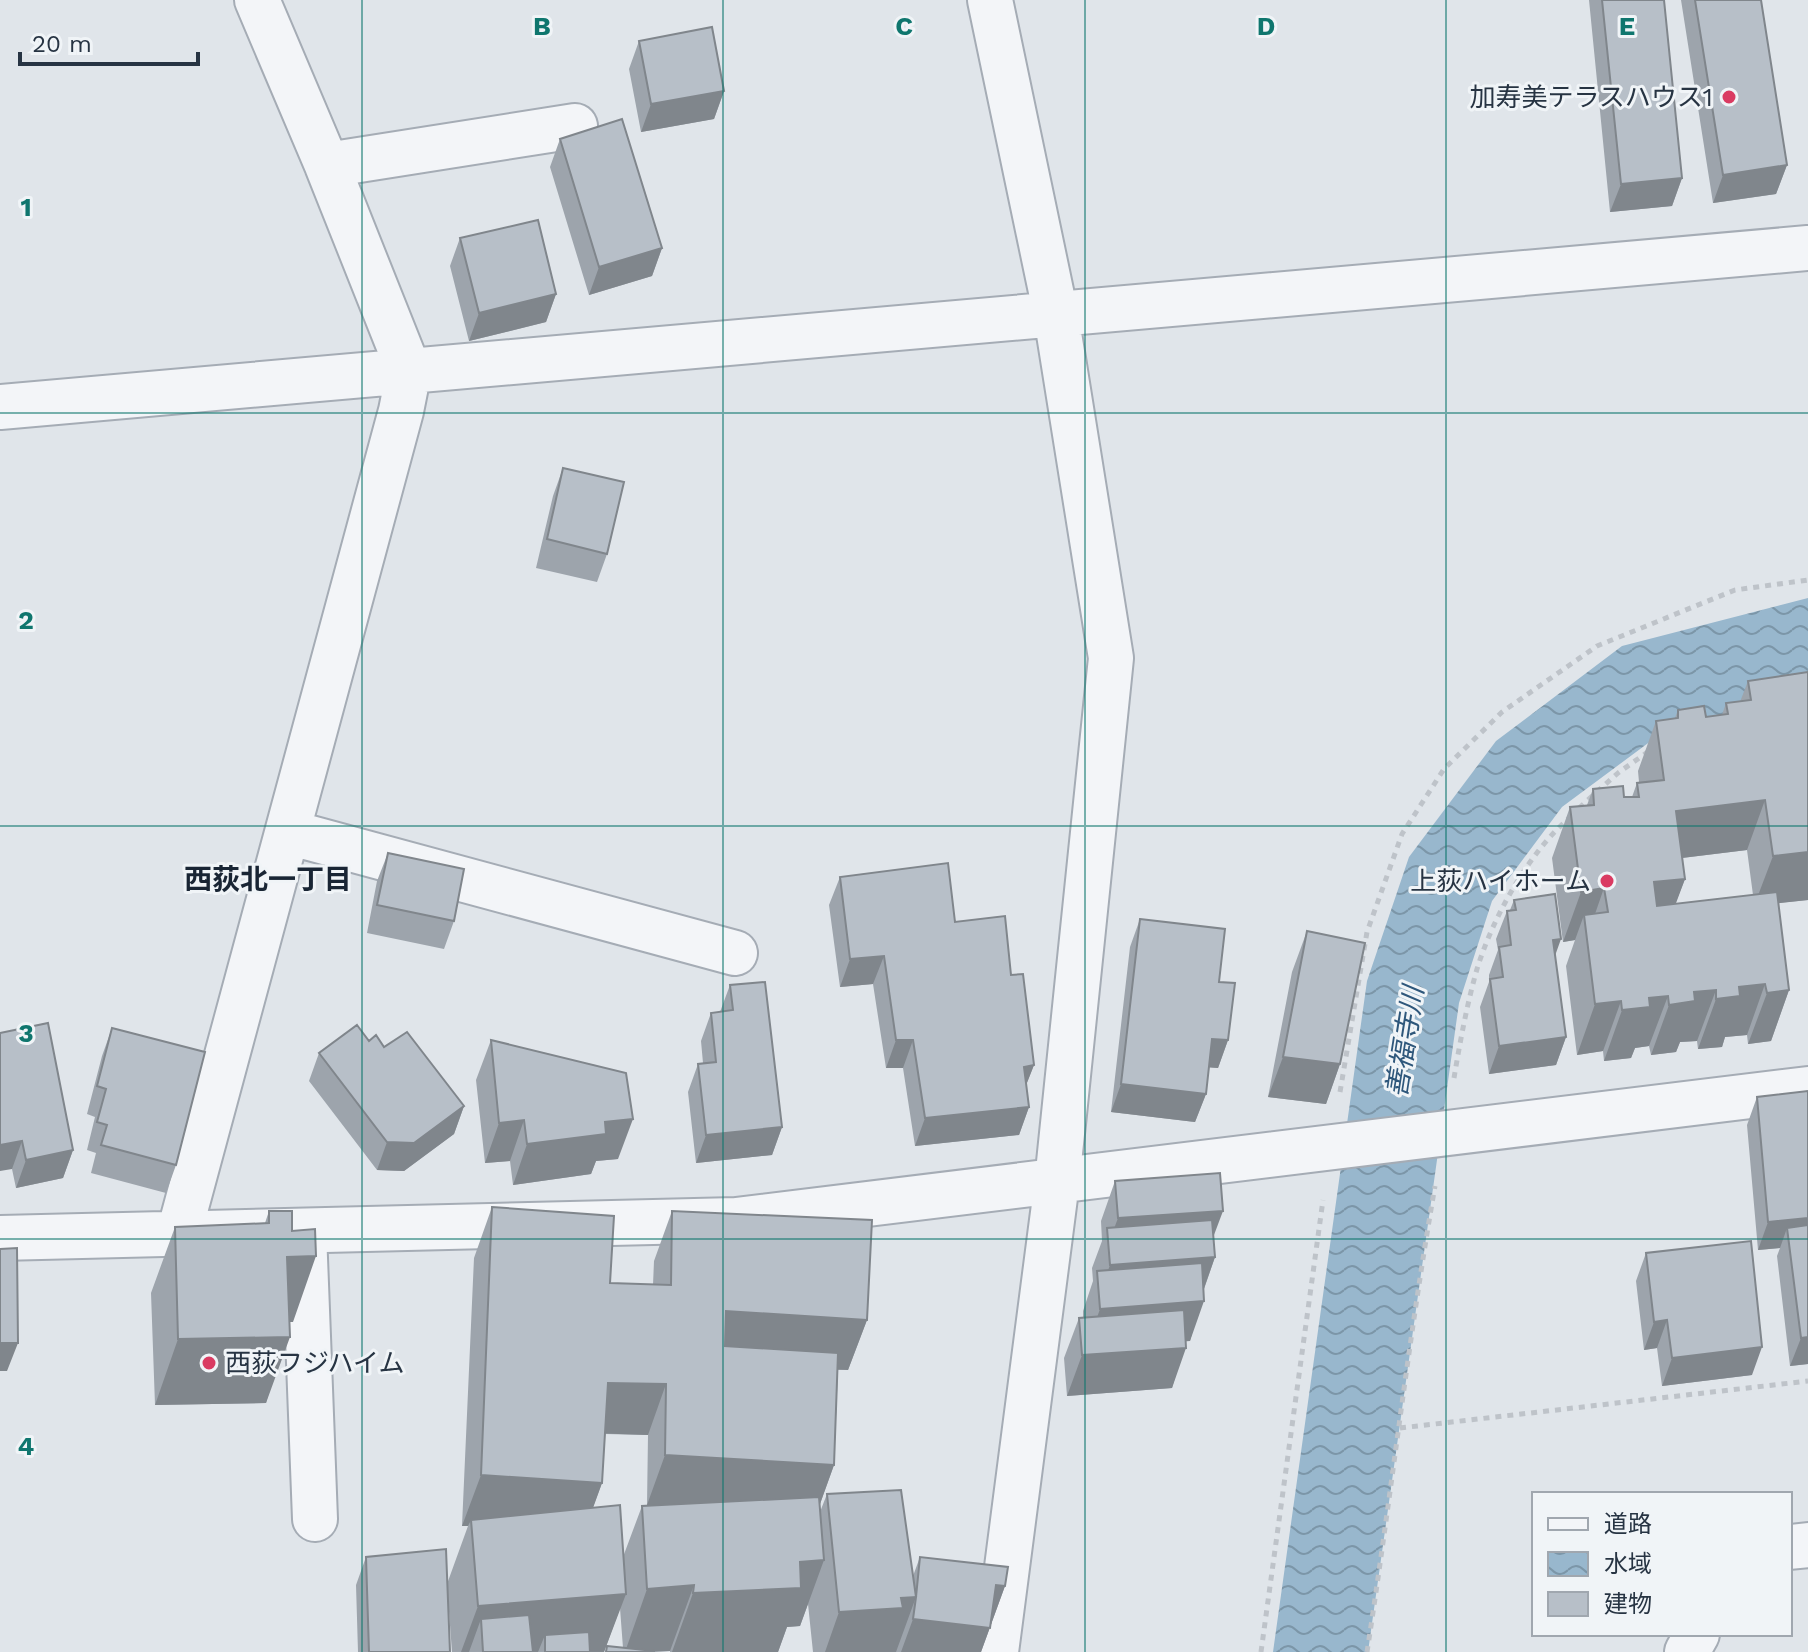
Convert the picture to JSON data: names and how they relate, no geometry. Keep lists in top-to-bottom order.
{
  "districts": ["西荻北一丁目"],
  "water": ["善福寺川"],
  "places": ["加寿美テラスハウス1", "上荻ハイホーム", "西荻フジハイム"],
  "legend": ["道路", "水域", "建物"],
  "scale_bar": "20 m",
  "grid": {
    "columns": [
      "B",
      "C",
      "D",
      "E"
    ],
    "rows": [
      "1",
      "2",
      "3",
      "4"
    ]
  }
}
